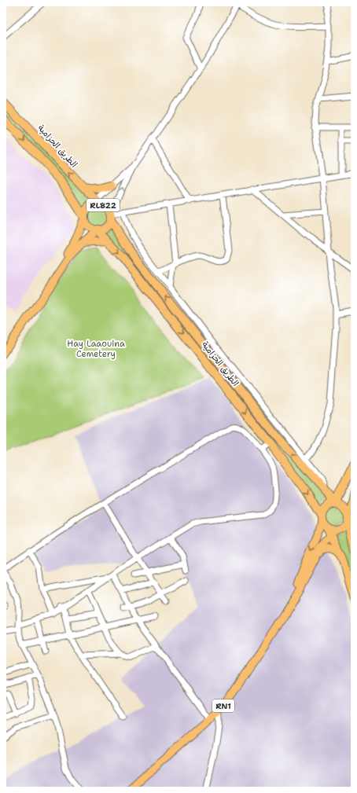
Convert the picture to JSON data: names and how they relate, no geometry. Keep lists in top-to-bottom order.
{
  "streets": {
    "highway": ["الطريق الحزامية", "RL822", "RN1"]
  },
  "crossings": [
    ["الطريق الحزامية", "RL822"],
    ["الطريق الحزامية", "RN1"]
  ],
  "parks": ["Hay Laaouina Cemetery"]
}
